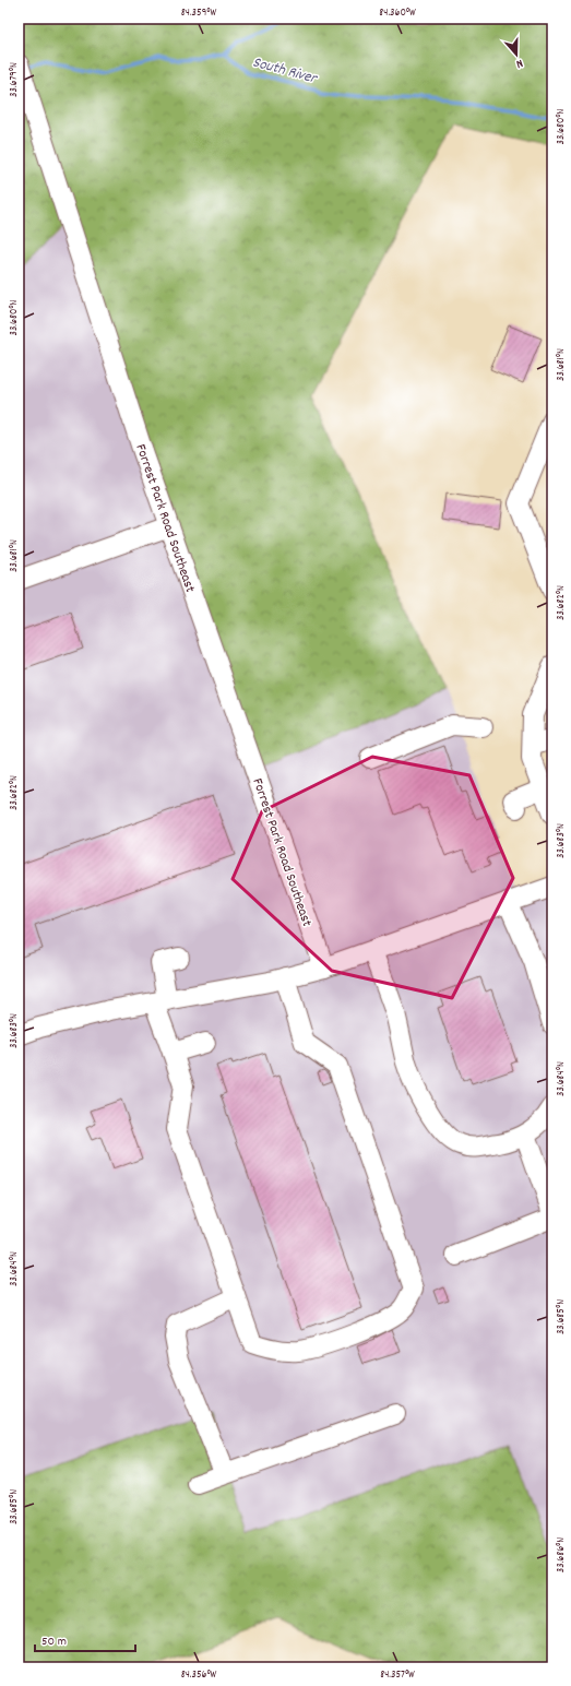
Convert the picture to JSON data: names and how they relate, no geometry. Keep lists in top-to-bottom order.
{
  "streets": {
    "street": ["Forrest Park Road Southeast"]
  },
  "water": ["South River"],
  "scale_bar": "50 m",
  "north": "bottom",
  "coordinates": [
    "84.359°W",
    "84.360°W",
    "33.679°N",
    "33.680°N",
    "33.681°N",
    "33.682°N",
    "33.683°N",
    "33.684°N",
    "33.685°N",
    "33.686°N",
    "84.356°W",
    "84.357°W"
  ]
}
